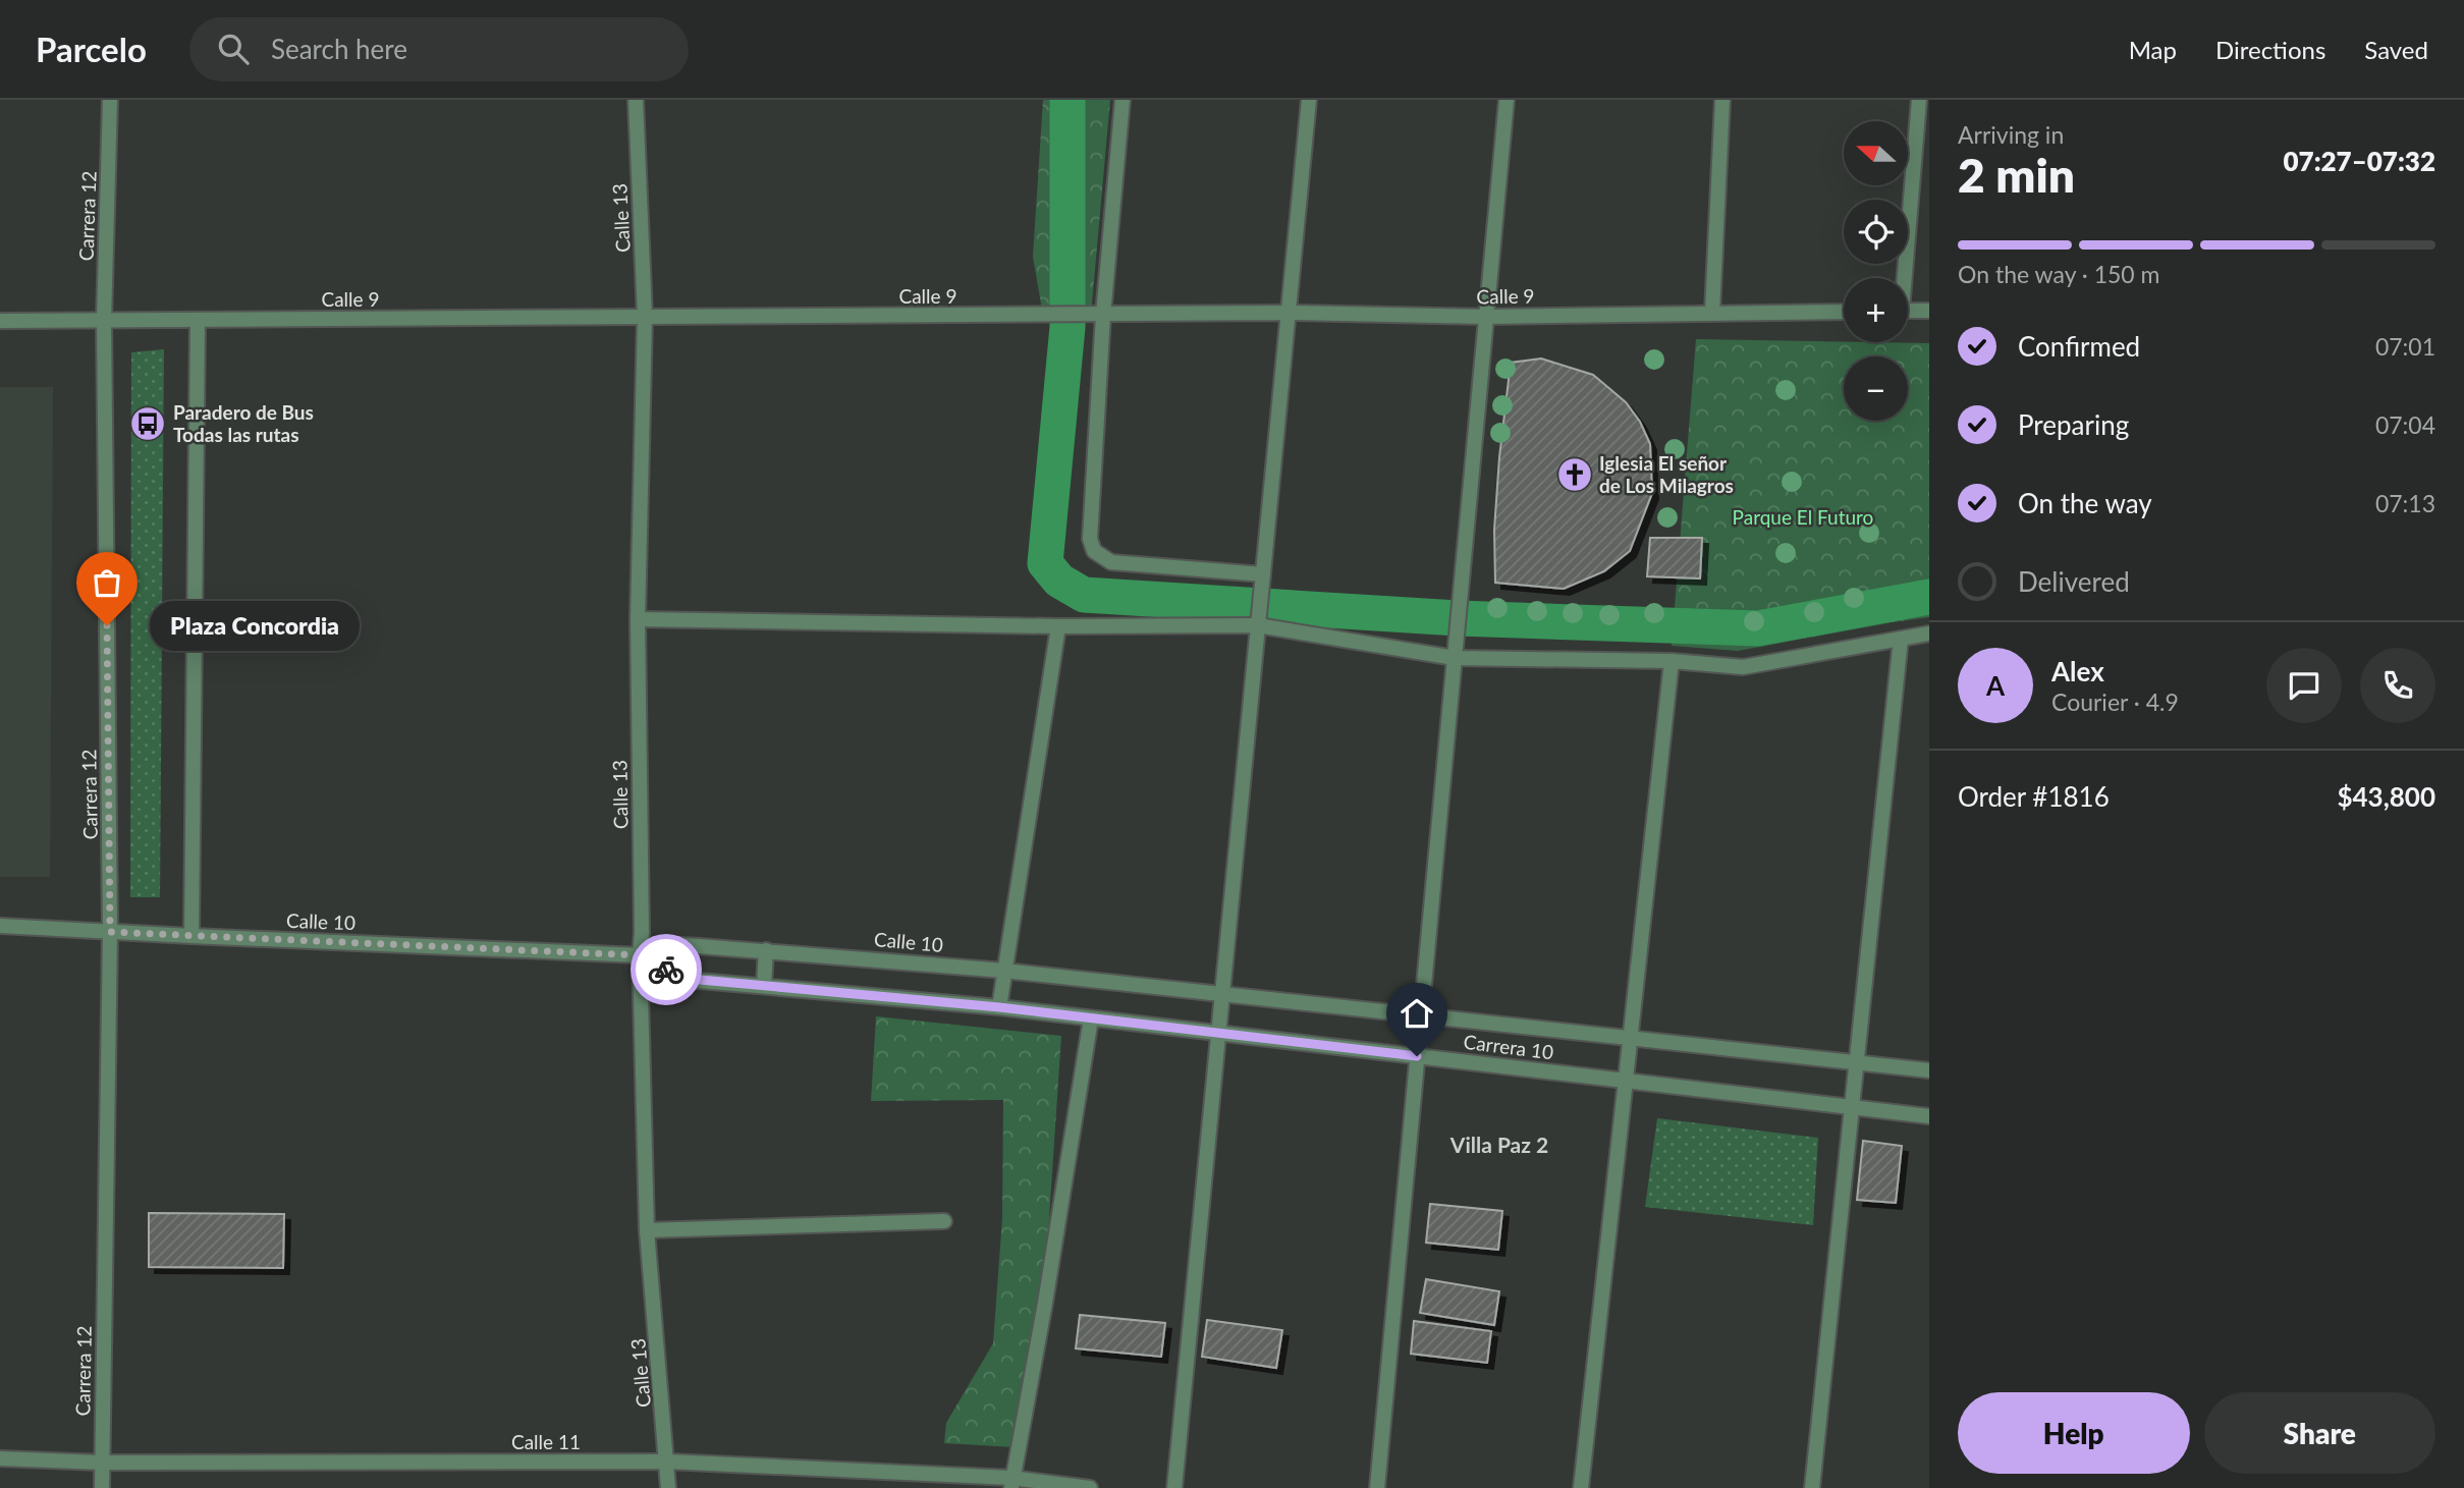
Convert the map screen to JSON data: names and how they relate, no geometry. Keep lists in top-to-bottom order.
{
  "streets": {
    "street": [
      "Carrera 12",
      "Calle 13",
      "Calle 9",
      "Calle 10",
      "Carrera 10",
      "Calle 11"
    ]
  },
  "crossings": [
    ["Carrera 12", "Calle 9"],
    ["Carrera 12", "Calle 10"],
    ["Carrera 12", "Calle 11"],
    ["Calle 13", "Calle 9"],
    ["Calle 13", "Calle 10"],
    ["Calle 13", "Calle 11"],
    ["Calle 10", "Carrera 10"]
  ],
  "districts": ["Villa Paz 2"],
  "parks": ["Parque El Futuro"],
  "places": {
    "bus stop": ["Paradero de Bus Todas las rutas"],
    "church": ["Iglesia El señor de Los Milagros"],
    "other": ["Plaza Concordia"]
  },
  "north": "left",
  "page": {
    "header": "Parcelo",
    "search": "Search here",
    "nav": ["Map", "Directions", "Saved"],
    "heading": ["2 min", "Arriving in", "07:27–07:32"],
    "panel": [
      "Alex",
      "Courier · 4.9",
      "Order #1816",
      "$43,800"
    ],
    "map_buttons": ["+", "−"],
    "bar": "On the way · 150 m",
    "list": [
      ["Confirmed", "07:01"],
      ["Preparing", "07:04"],
      ["On the way", "07:13"],
      "Delivered"
    ],
    "bubble": "Plaza Concordia",
    "round": "A",
    "buttons": ["Help", "Share"]
  }
}
